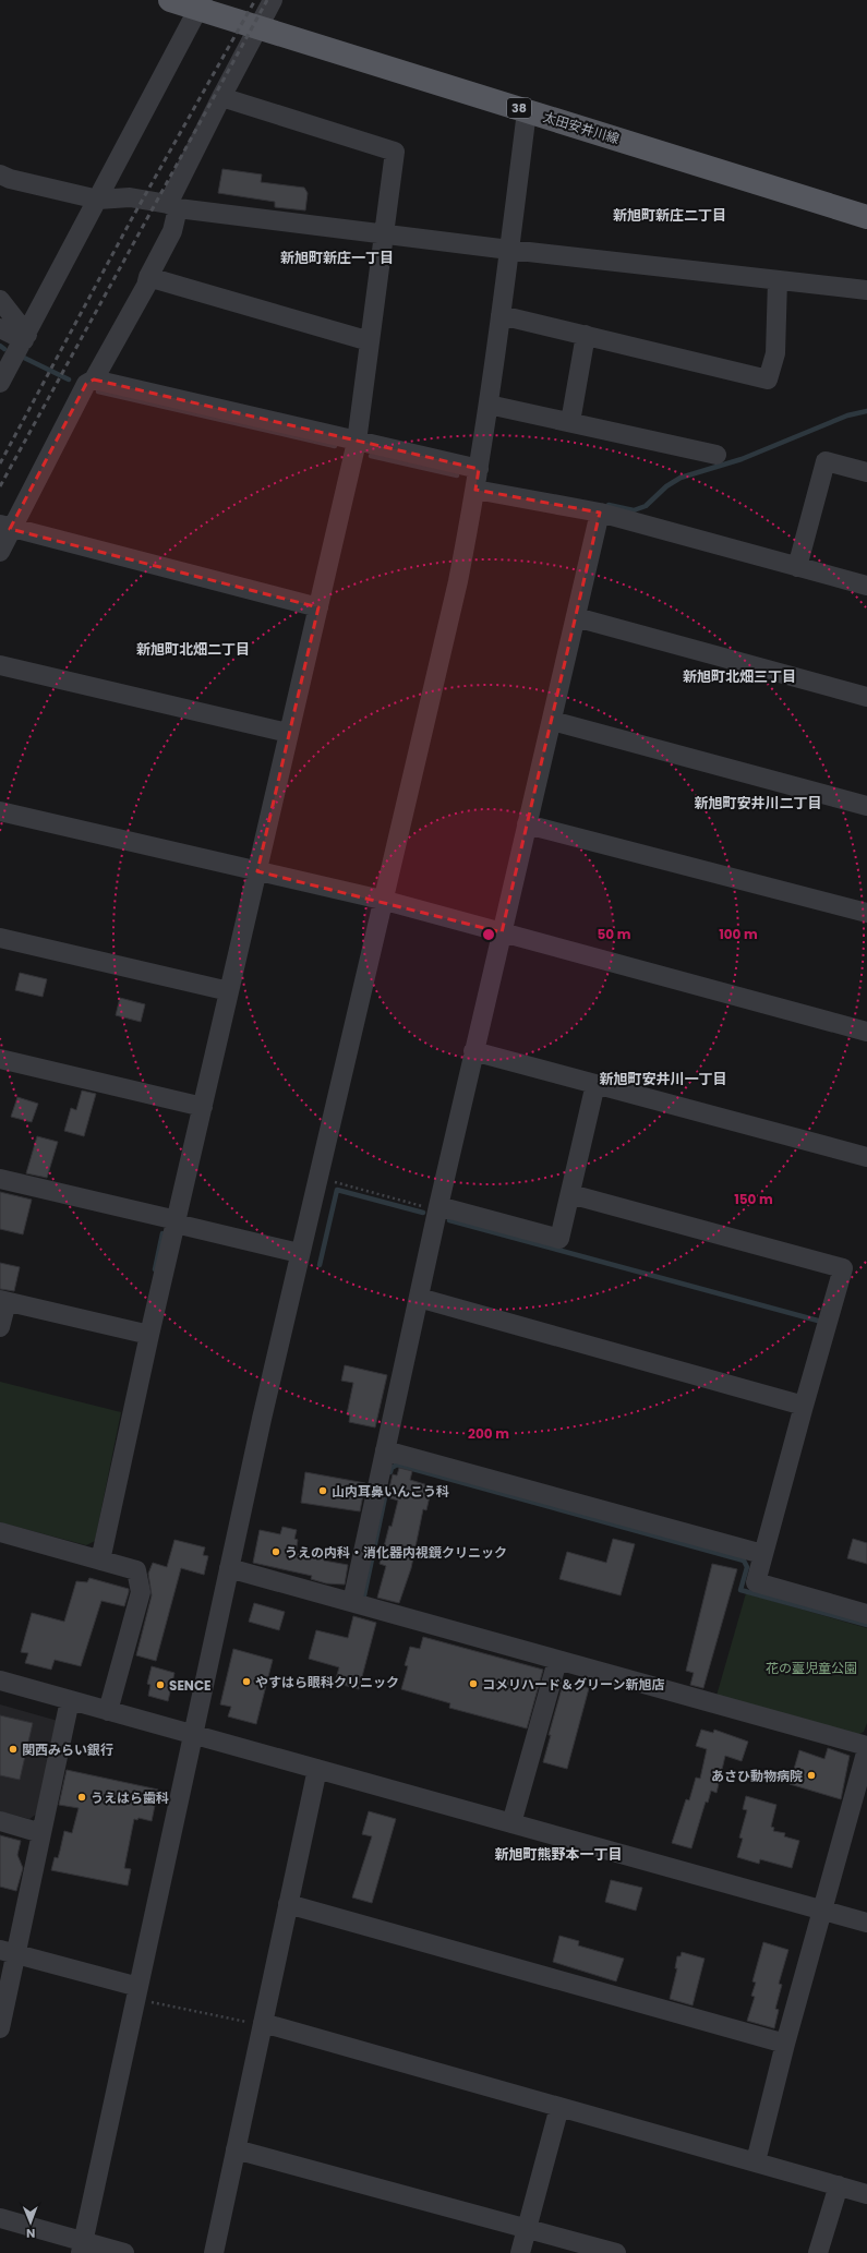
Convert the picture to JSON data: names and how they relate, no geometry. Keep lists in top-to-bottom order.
{
  "streets": {
    "main road": ["38", "太田安井川線"]
  },
  "districts": [
    "新旭町新庄二丁目",
    "新旭町新庄一丁目",
    "新旭町北畑二丁目",
    "新旭町北畑三丁目",
    "新旭町安井川二丁目",
    "新旭町安井川一丁目",
    "新旭町熊野本一丁目"
  ],
  "parks": ["花の薹児童公園"],
  "places": [
    "山内耳鼻いんこう科",
    "うえの内科・消化器内視鏡クリニック",
    "やすはら眼科クリニック",
    "コメリハード＆グリーン新旭店",
    "SENCE",
    "関西みらい銀行",
    "あさひ動物病院",
    "うえはら歯科"
  ],
  "north": "bottom",
  "rings": [
    "50 m",
    "100 m",
    "150 m",
    "200 m"
  ]
}
